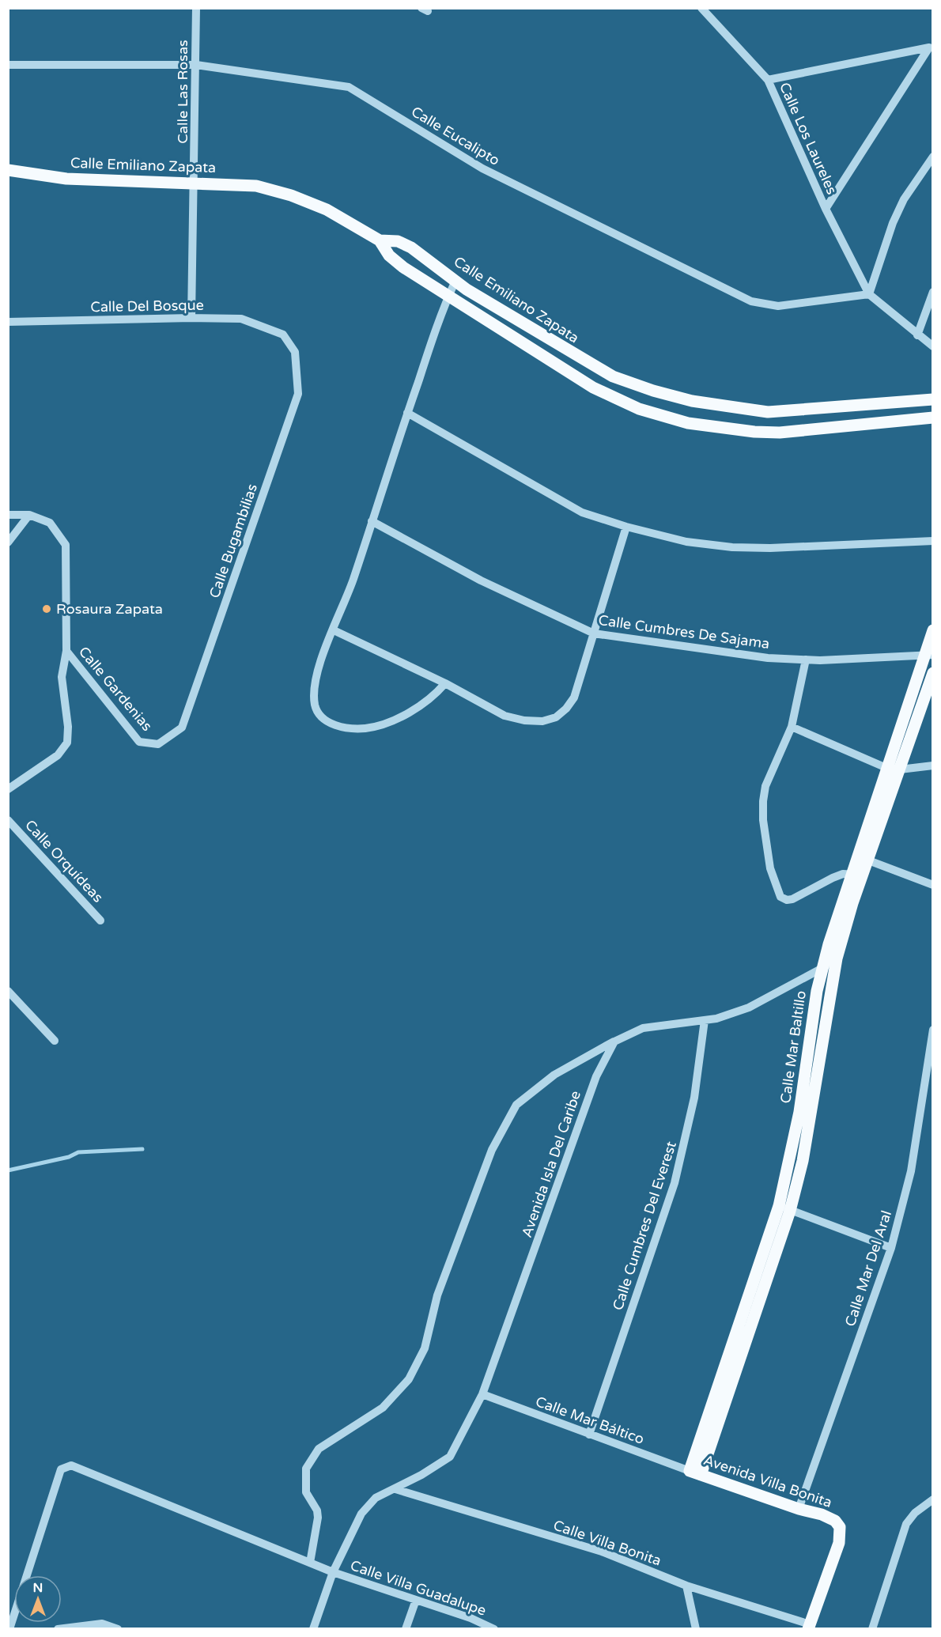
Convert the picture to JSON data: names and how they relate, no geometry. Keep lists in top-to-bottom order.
{
  "streets": {
    "main road": ["Calle Emiliano Zapata", "Calle Mar Baltillo", "Avenida Villa Bonita"],
    "street": [
      "Calle Las Rosas",
      "Calle Eucalipto",
      "Calle Los Laureles",
      "Calle Del Bosque",
      "Calle Bugambilias",
      "Calle Cumbres De Sajama",
      "Calle Gardenias",
      "Calle Orquídeas",
      "Avenida Isla Del Caribe",
      "Calle Cumbres Del Everest",
      "Calle Mar Del Aral",
      "Calle Mar Báltico",
      "Calle Villa Bonita",
      "Calle Villa Guadalupe"
    ]
  },
  "crossings": [
    ["Calle Las Rosas", "Calle Eucalipto"],
    ["Calle Las Rosas", "Calle Emiliano Zapata"],
    ["Calle Las Rosas", "Calle Del Bosque"],
    ["Calle Eucalipto", "Calle Los Laureles"],
    ["Calle Del Bosque", "Calle Bugambilias"],
    ["Calle Bugambilias", "Calle Gardenias"],
    ["Calle Cumbres De Sajama", "Calle Mar Baltillo"],
    ["Calle Mar Baltillo", "Calle Mar Báltico"],
    ["Calle Mar Baltillo", "Avenida Villa Bonita"],
    ["Avenida Isla Del Caribe", "Calle Mar Báltico"],
    ["Avenida Isla Del Caribe", "Calle Villa Bonita"],
    ["Avenida Isla Del Caribe", "Calle Villa Guadalupe"],
    ["Calle Cumbres Del Everest", "Calle Mar Báltico"],
    ["Calle Mar Del Aral", "Avenida Villa Bonita"],
    ["Calle Mar Báltico", "Avenida Villa Bonita"],
    ["Avenida Villa Bonita", "Calle Villa Bonita"]
  ],
  "places": ["Rosaura Zapata"],
  "north": "top"
}
